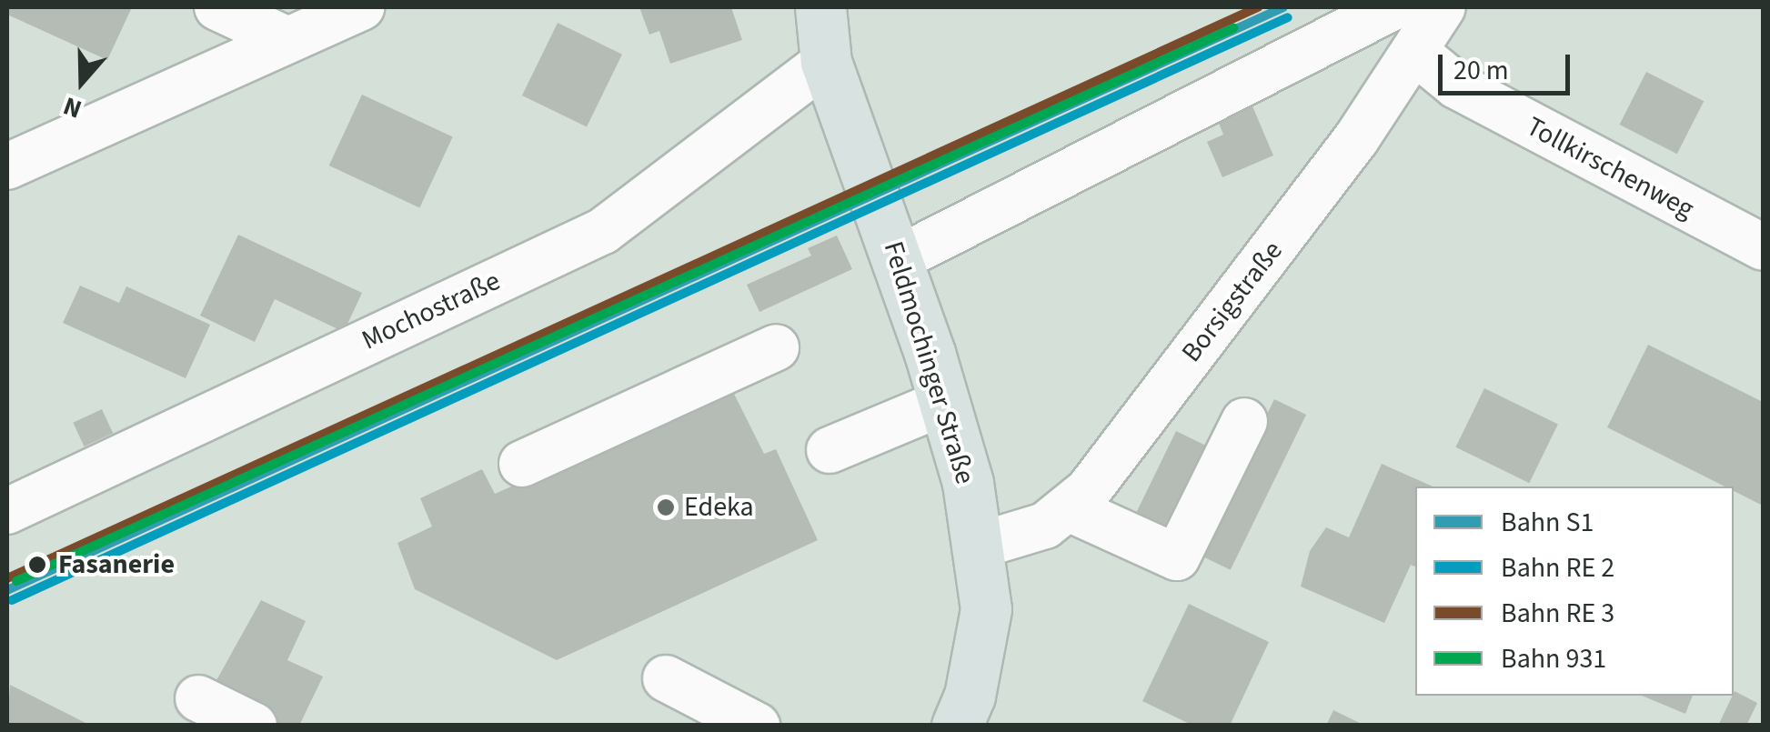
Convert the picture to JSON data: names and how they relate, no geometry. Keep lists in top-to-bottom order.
{
  "streets": {
    "main road": ["Feldmochinger Straße"],
    "street": ["Tollkirschenweg", "Borsigstraße", "Mochostraße"]
  },
  "crossings": [
    ["Tollkirschenweg", "Borsigstraße"],
    ["Borsigstraße", "Feldmochinger Straße"],
    ["Mochostraße", "Feldmochinger Straße"]
  ],
  "places": ["Edeka", "Fasanerie"],
  "lines": ["rail line S1", "rail line 931"],
  "legend": [
    "Bahn S1",
    "Bahn RE 2",
    "Bahn RE 3",
    "Bahn 931"
  ],
  "scale_bar": "20 m",
  "north": "bottom"
}
